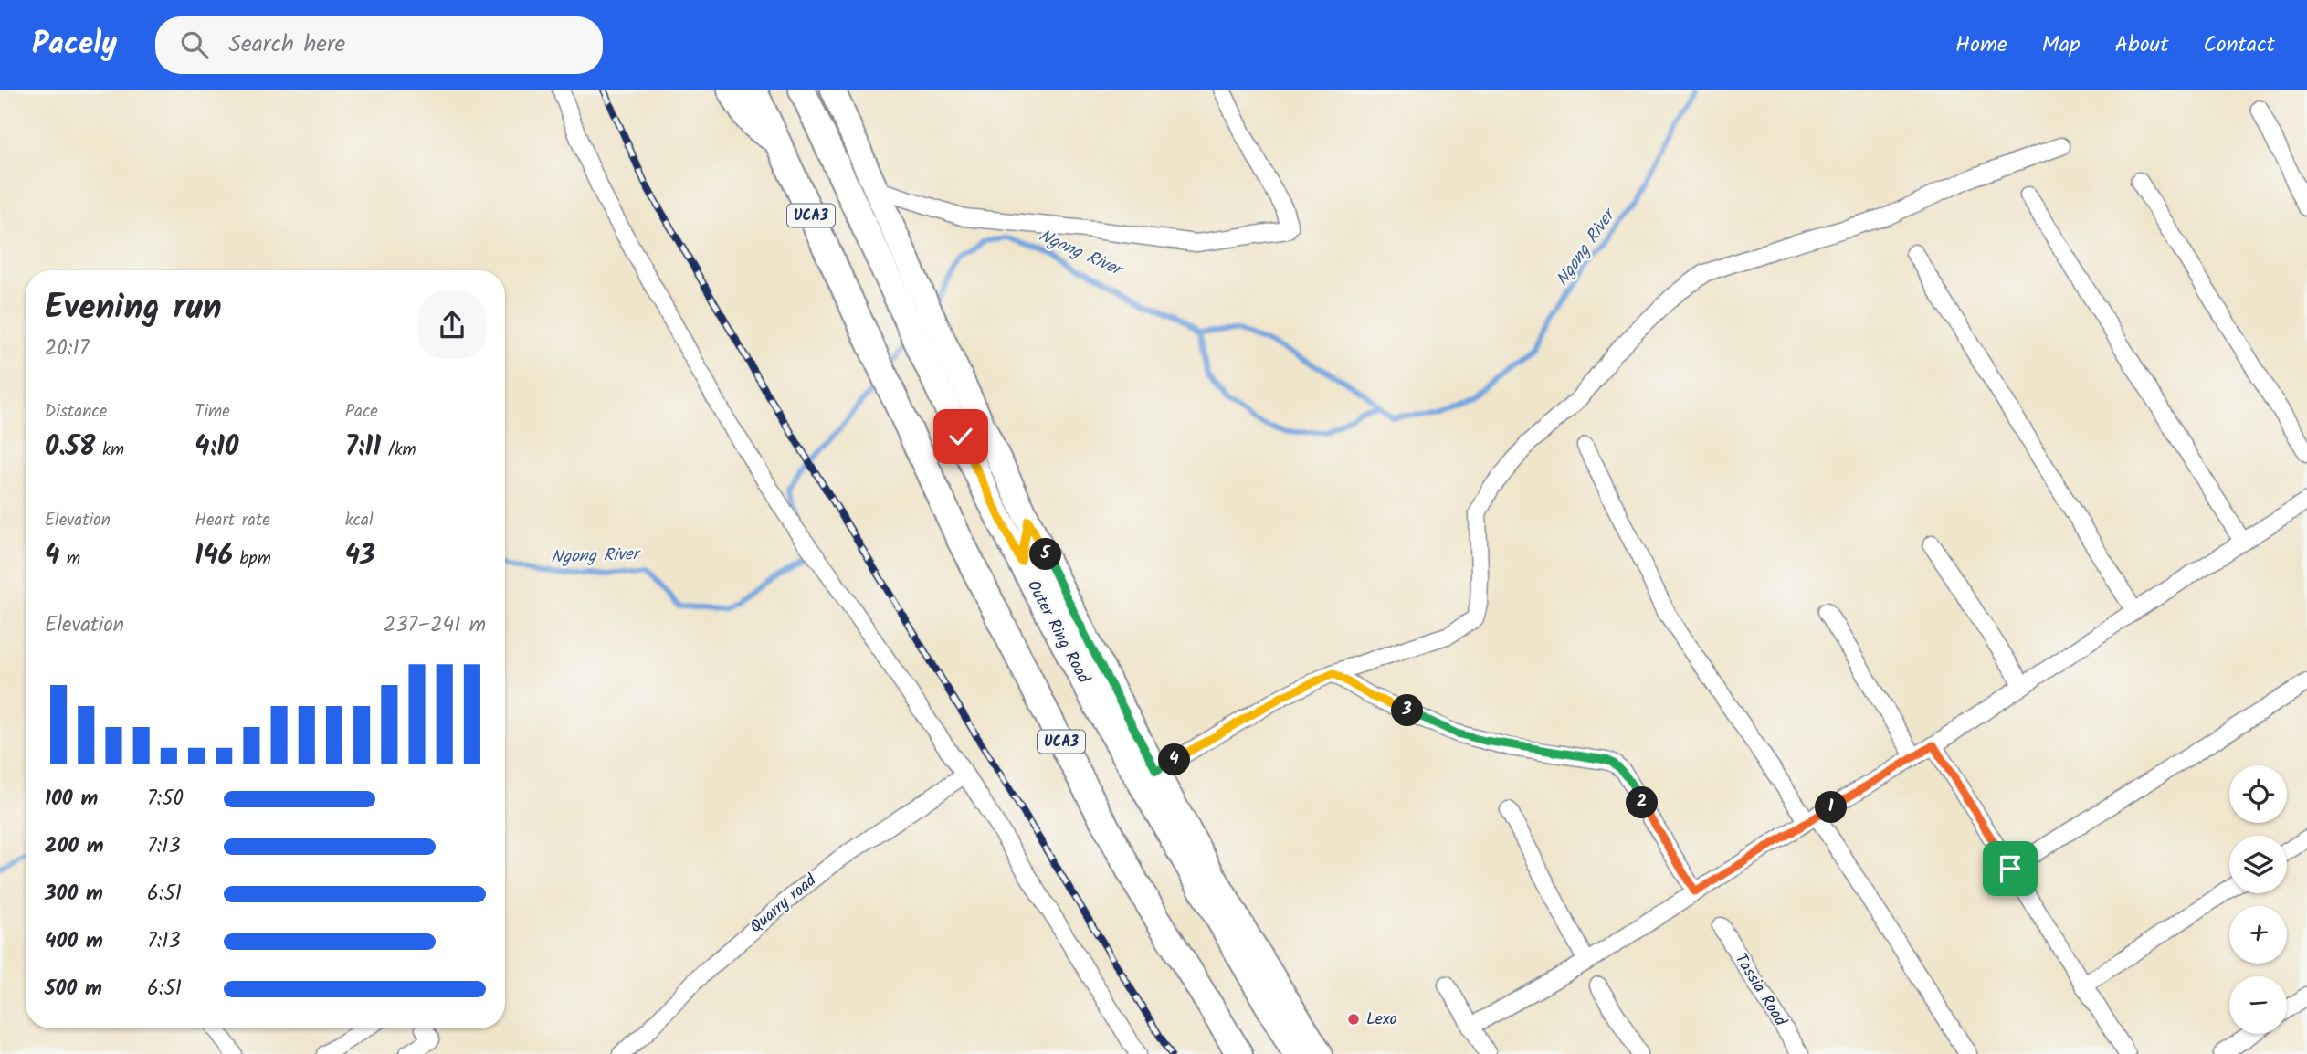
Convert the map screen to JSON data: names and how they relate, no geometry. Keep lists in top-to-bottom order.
{
  "streets": {
    "main road": ["UCA3", "Outer Ring Road"],
    "street": ["Quarry road", "Tassia Road"]
  },
  "crossings": [
    ["UCA3", "Outer Ring Road"]
  ],
  "water": ["Ngong River"],
  "places": ["Lexo"],
  "page": {
    "header": "Pacely",
    "search": "Search here",
    "nav": [
      "Home",
      "Map",
      "About",
      "Contact"
    ],
    "heading": ["Evening run", "20:17"],
    "stats": [
      ["Distance", "0.58 km"],
      ["Time", "4:10"],
      ["Pace", "7:11 /km"],
      ["Elevation", "4 m"],
      ["Heart rate", "146 bpm"],
      ["kcal", "43"]
    ],
    "pins": [
      "5",
      "3",
      "4",
      "2",
      "1"
    ],
    "chart": ["Elevation", "237–241 m"],
    "map_buttons": ["+", "−"],
    "list": [
      {
        "name": "100 m",
        "note": "7:50"
      },
      {
        "name": "200 m",
        "note": "7:13"
      },
      {
        "name": "300 m",
        "note": "6:51"
      },
      {
        "name": "400 m",
        "note": "7:13"
      },
      {
        "name": "500 m",
        "note": "6:51"
      }
    ]
  }
}
